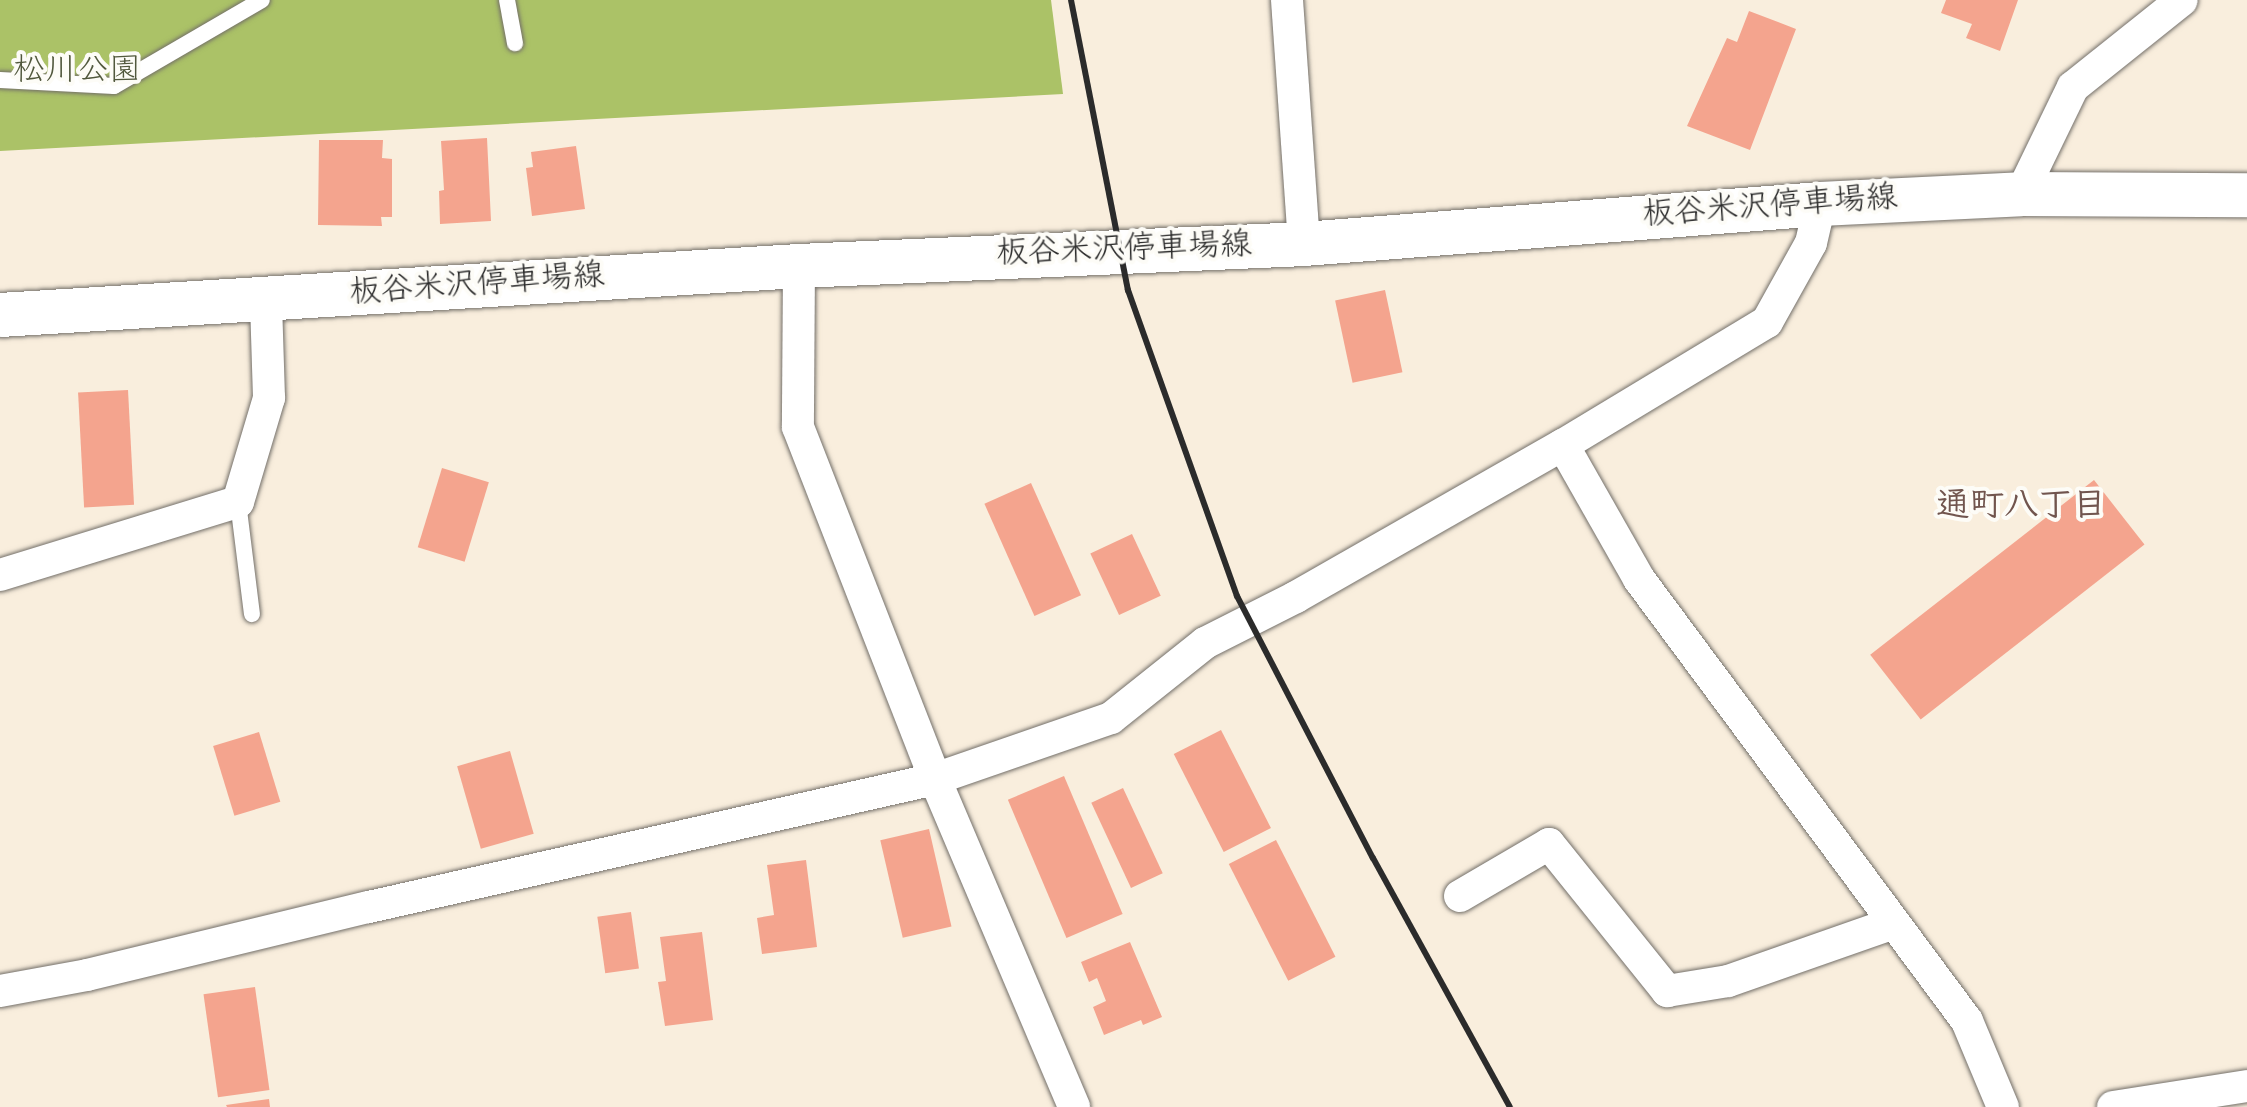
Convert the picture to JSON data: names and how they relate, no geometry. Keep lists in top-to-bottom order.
{
  "streets": {
    "main road": ["板谷米沢停車場線"]
  },
  "districts": ["通町八丁目"],
  "parks": ["松川公園"]
}
